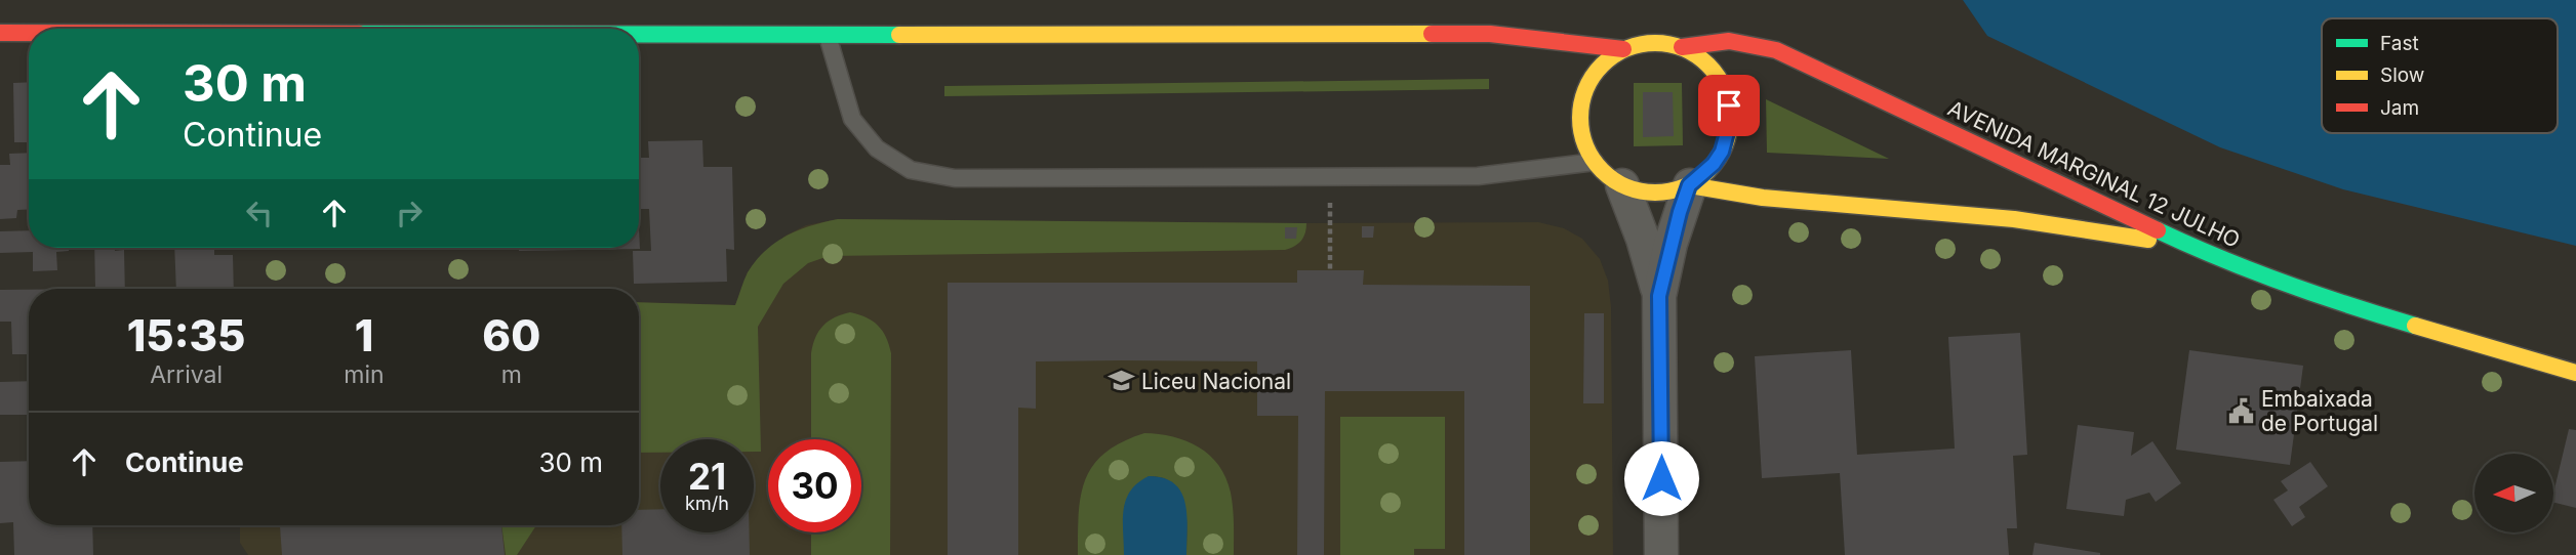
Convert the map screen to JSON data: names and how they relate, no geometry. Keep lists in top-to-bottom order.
{
  "streets": {
    "street": ["AVENIDA MARGINAL 12 JULHO"]
  },
  "places": {
    "school or university": ["Liceu Nacional"],
    "public building": ["Embaixada de Portugal"]
  },
  "legend": ["Fast", "Slow", "Jam"],
  "north": "left",
  "page": {
    "turn": ["30 m", "Continue"],
    "eta": [
      "15:35",
      "Arrival",
      "1",
      "min",
      "60",
      "m"
    ],
    "list": [
      {
        "name": "Continue",
        "value": "30 m"
      }
    ],
    "speed": "21 km/h",
    "limit": "30"
  }
}
